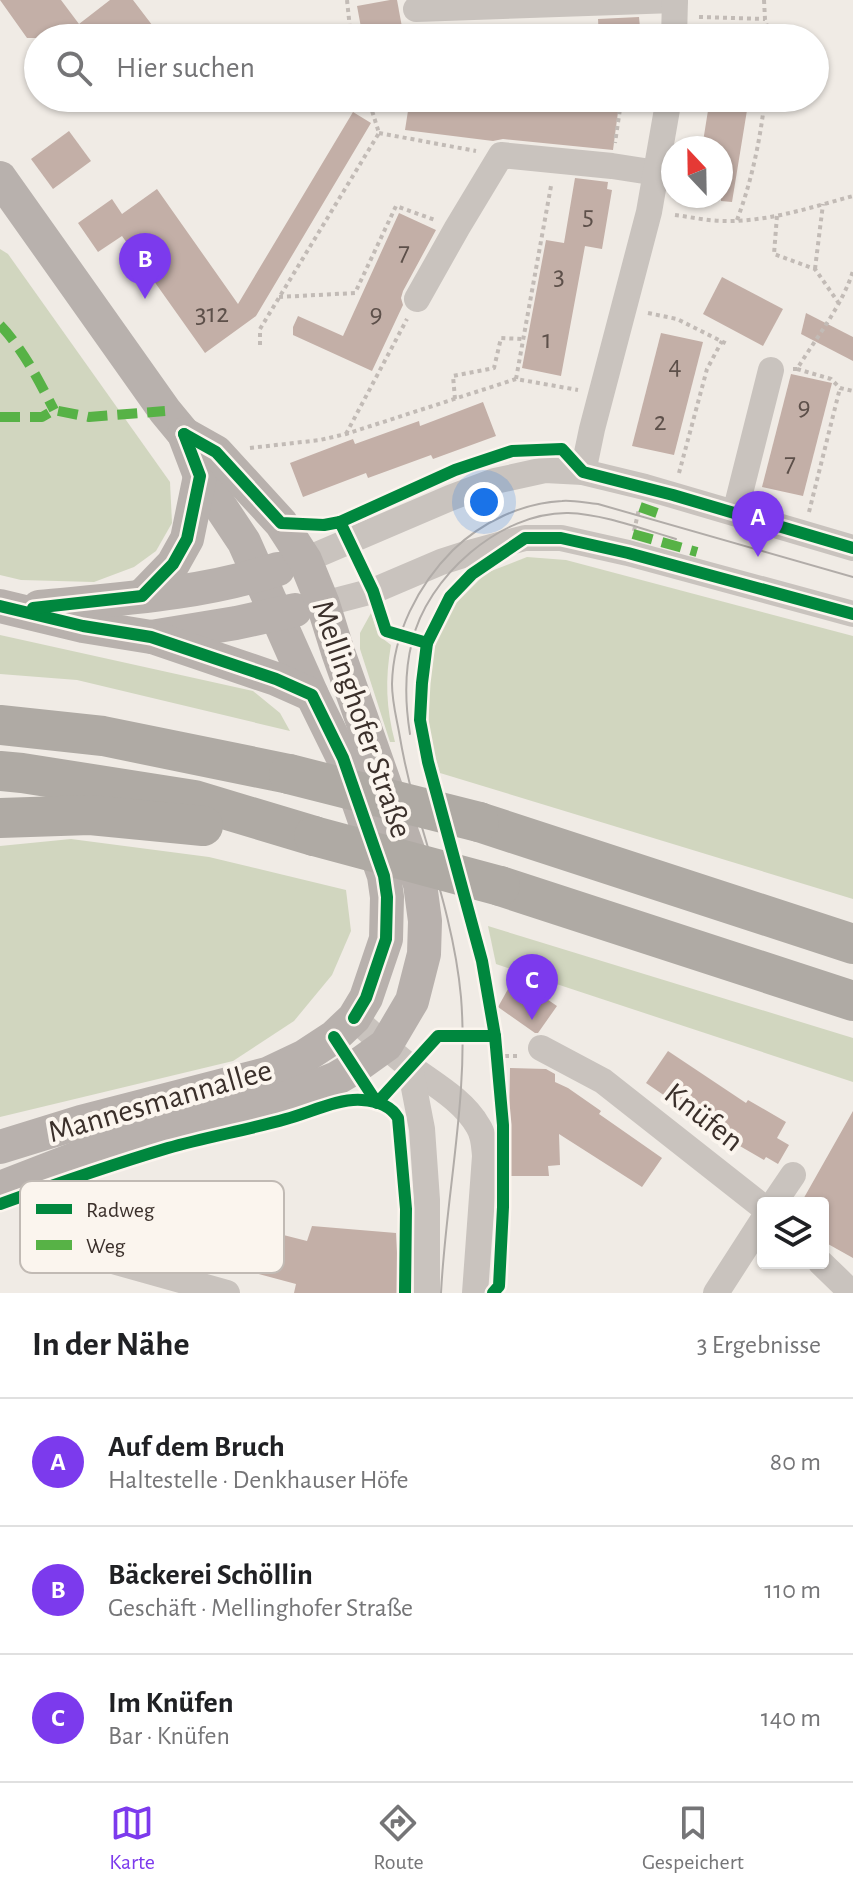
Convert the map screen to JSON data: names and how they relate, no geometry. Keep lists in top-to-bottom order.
{
  "streets": {
    "main road": ["Mellinghofer Straße", "Mannesmannallee"],
    "street": ["Knüfen"]
  },
  "crossings": [
    ["Mellinghofer Straße", "Mannesmannallee"]
  ],
  "house_numbers": [
    "5",
    "7",
    "3",
    "312",
    "9",
    "1",
    "4",
    "9",
    "2",
    "7"
  ],
  "legend": ["Radweg", "Weg"],
  "north": "top",
  "page": {
    "search": "Hier suchen",
    "pins": ["B", "A", "C"],
    "heading": ["In der Nähe", "3 Ergebnisse"],
    "list": [
      {
        "mark": "A",
        "name": "Auf dem Bruch",
        "note": "Haltestelle · Denkhauser Höfe",
        "value": "80 m"
      },
      {
        "mark": "B",
        "name": "Bäckerei Schöllin",
        "note": "Geschäft · Mellinghofer Straße",
        "value": "110 m"
      },
      {
        "mark": "C",
        "name": "Im Knüfen",
        "note": "Bar · Knüfen",
        "value": "140 m"
      }
    ],
    "nav": ["Karte", "Route", "Gespeichert"]
  }
}
